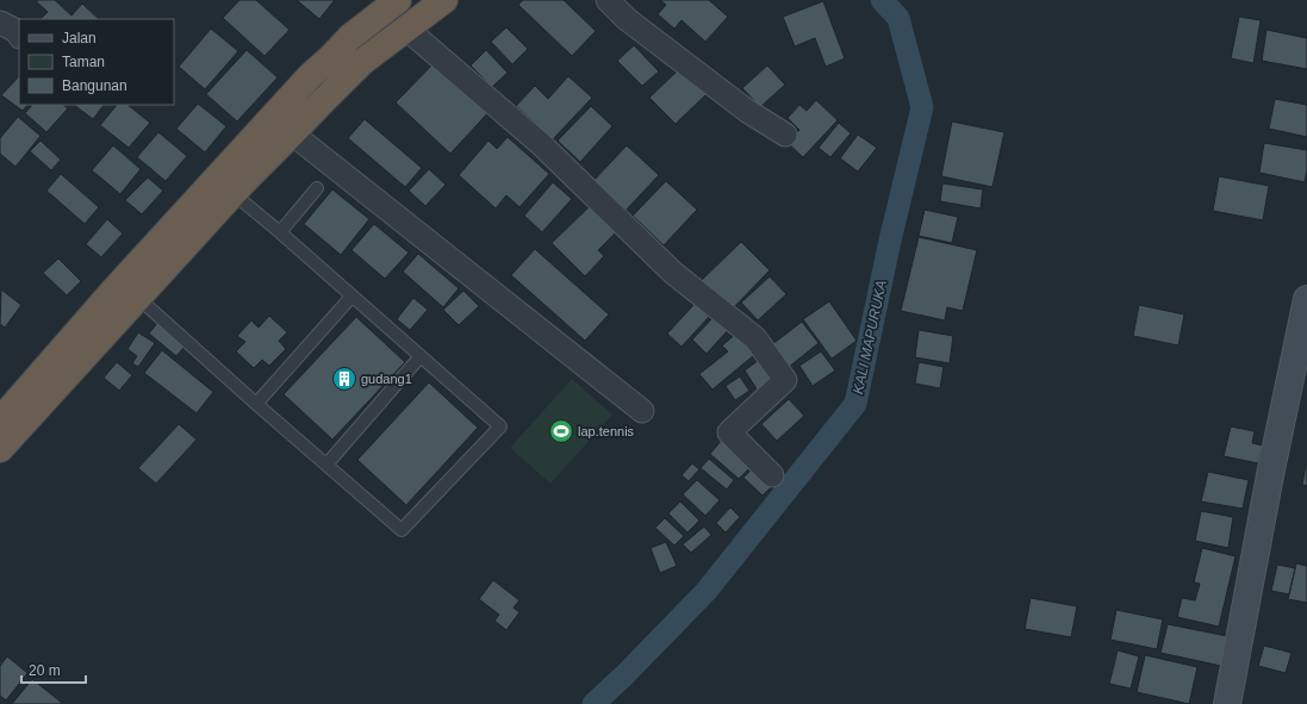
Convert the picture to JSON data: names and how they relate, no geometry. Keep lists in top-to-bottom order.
{
  "water": ["KALI MAPURUKA"],
  "places": {
    "building": ["gudang1"],
    "sports": ["lap.tennis"]
  },
  "legend": ["Jalan", "Taman", "Bangunan"],
  "scale_bar": "20 m"
}
